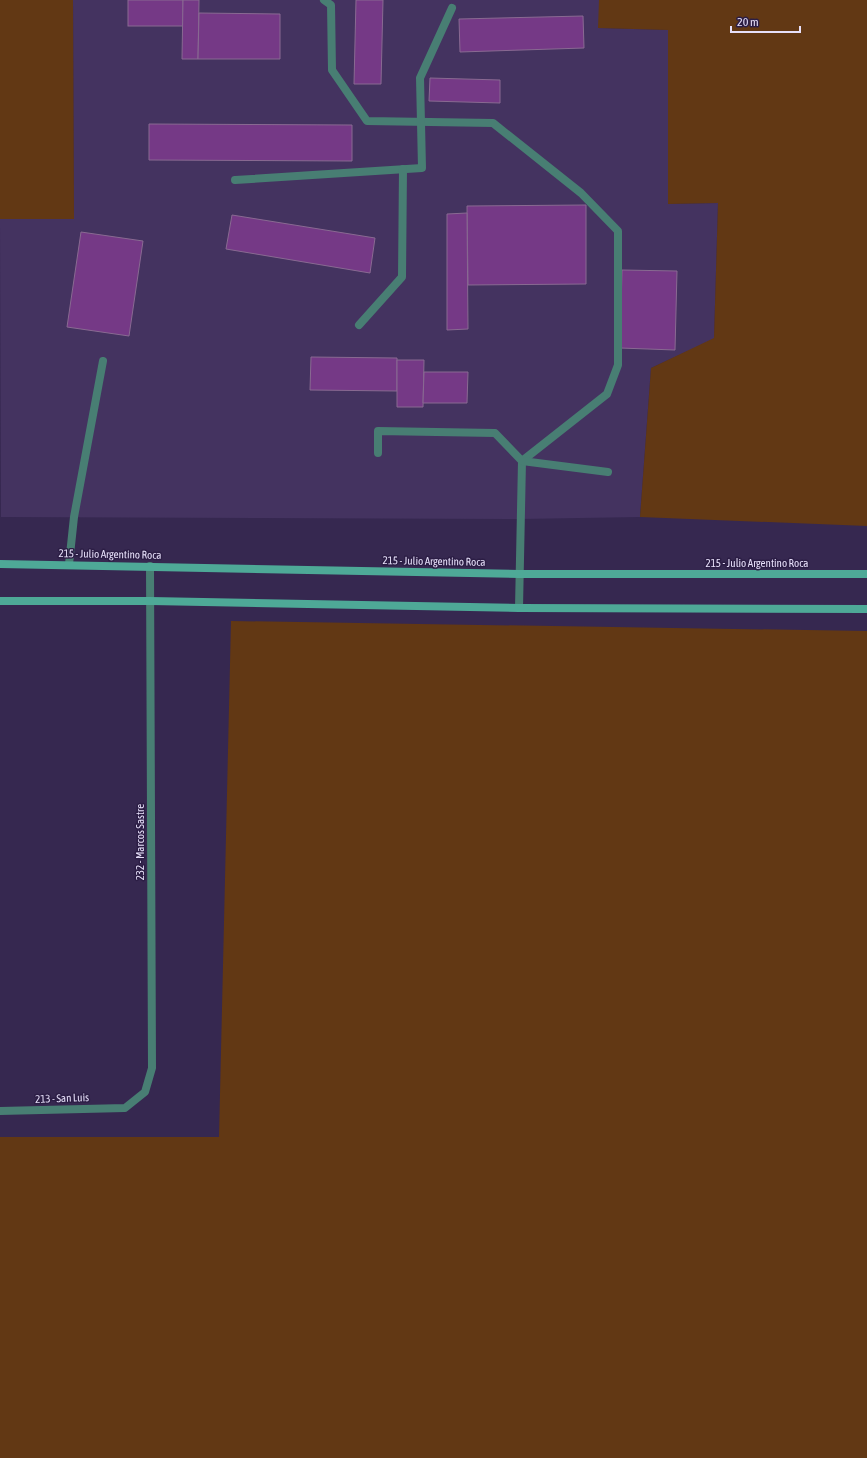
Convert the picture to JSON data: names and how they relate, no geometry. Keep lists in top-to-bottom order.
{
  "streets": {
    "street": ["215 - Julio Argentino Roca", "232 - Marcos Sastre", "213 - San Luis"]
  },
  "crossings": [
    ["215 - Julio Argentino Roca", "232 - Marcos Sastre"],
    ["232 - Marcos Sastre", "213 - San Luis"]
  ],
  "scale_bar": "20 m"
}
